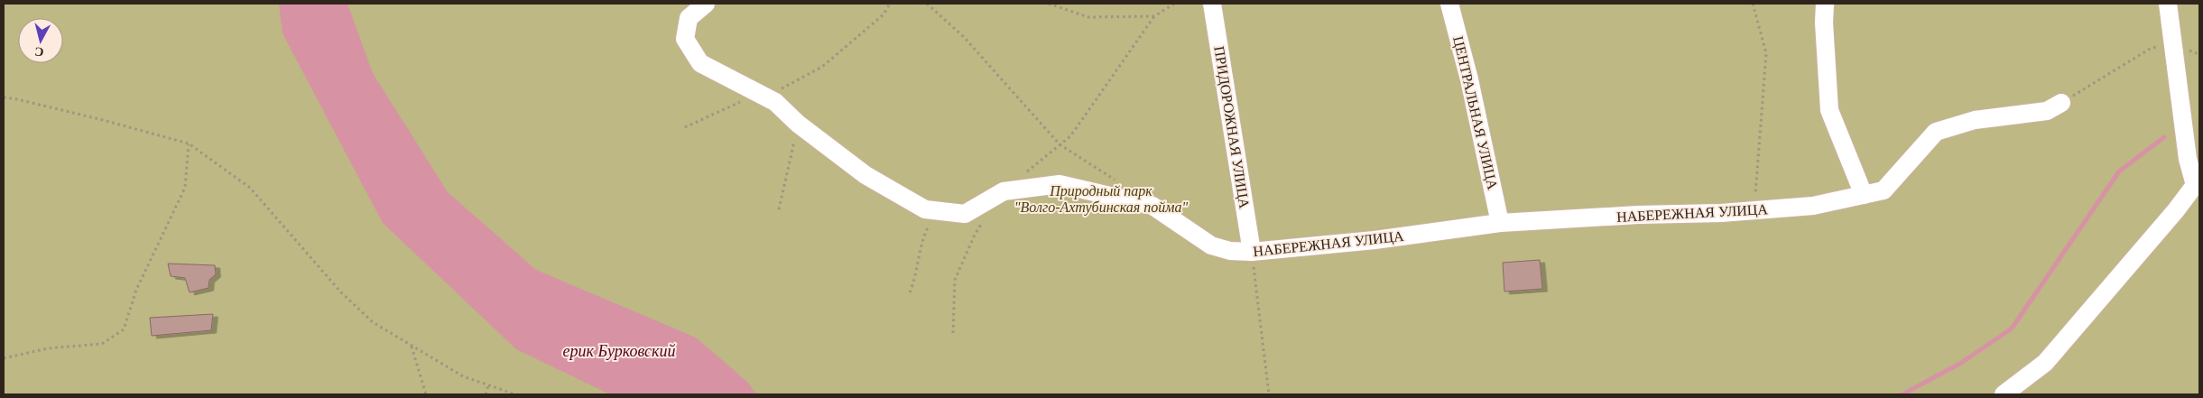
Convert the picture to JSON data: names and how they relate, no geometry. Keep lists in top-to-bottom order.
{
  "streets": {
    "street": ["ЦЕНТРАЛЬНАЯ УЛИЦА", "ПРИДОРОЖНАЯ УЛИЦА", "НАБЕРЕЖНАЯ УЛИЦА"]
  },
  "crossings": [
    ["ЦЕНТРАЛЬНАЯ УЛИЦА", "НАБЕРЕЖНАЯ УЛИЦА"],
    ["ПРИДОРОЖНАЯ УЛИЦА", "НАБЕРЕЖНАЯ УЛИЦА"]
  ],
  "water": ["ерик Бурковский"],
  "parks": ["Природный парк \"Волго-Ахтубинская пойма\""],
  "north": "bottom"
}
